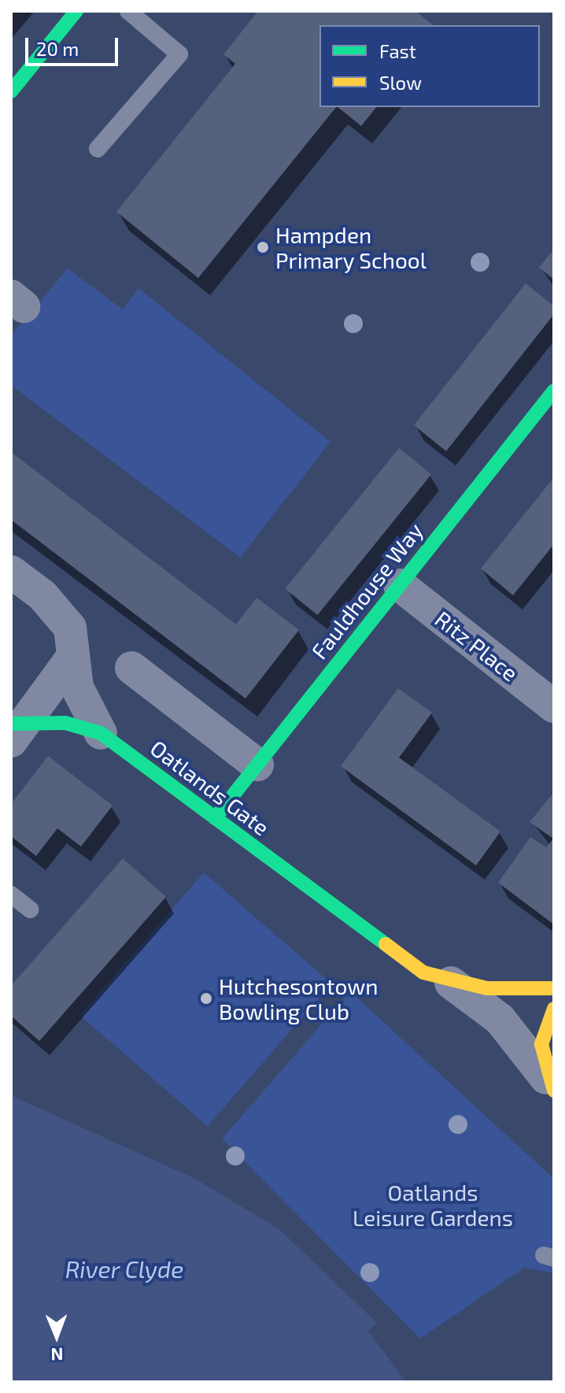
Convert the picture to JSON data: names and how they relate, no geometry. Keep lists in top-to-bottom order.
{
  "streets": {
    "street": ["Fauldhouse Way", "Ritz Place", "Oatlands Gate"]
  },
  "crossings": [
    ["Fauldhouse Way", "Ritz Place"],
    ["Fauldhouse Way", "Oatlands Gate"]
  ],
  "water": ["River Clyde"],
  "parks": ["Oatlands Leisure Gardens"],
  "places": ["Hampden Primary School", "Hutchesontown Bowling Club"],
  "legend": ["Fast", "Slow"],
  "scale_bar": "20 m",
  "north": "bottom"
}
